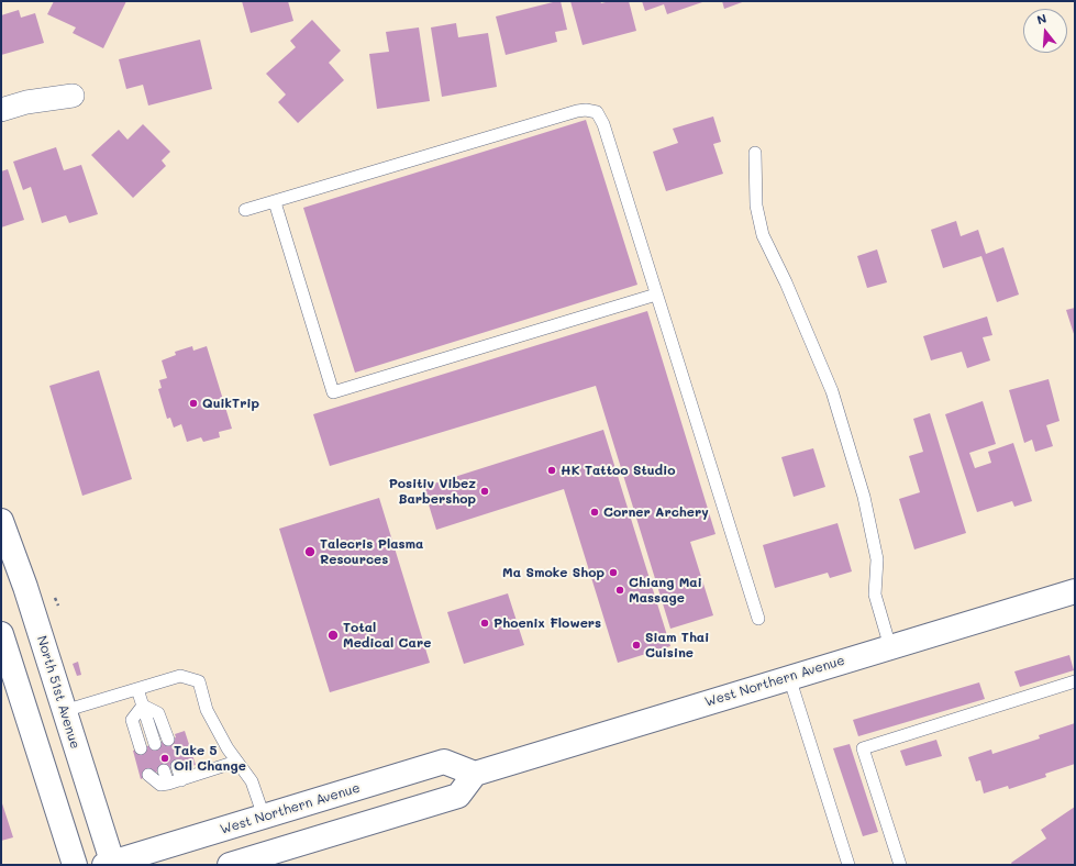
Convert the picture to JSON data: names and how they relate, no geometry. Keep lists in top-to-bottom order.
{
  "streets": {
    "main road": ["West Northern Avenue", "North 51st Avenue"]
  },
  "crossings": [
    ["West Northern Avenue", "North 51st Avenue"]
  ],
  "places": [
    "QuikTrip",
    "HK Tattoo Studio",
    "Positiv Vibez Barbershop",
    "Corner Archery",
    "Talecris Plasma Resources",
    "Ma Smoke Shop",
    "Chiang Mai Massage",
    "Phoenix Flowers",
    "Total Medical Care",
    "Siam Thai Cuisine",
    "Take 5 Oil Change"
  ],
  "north": "top"
}
